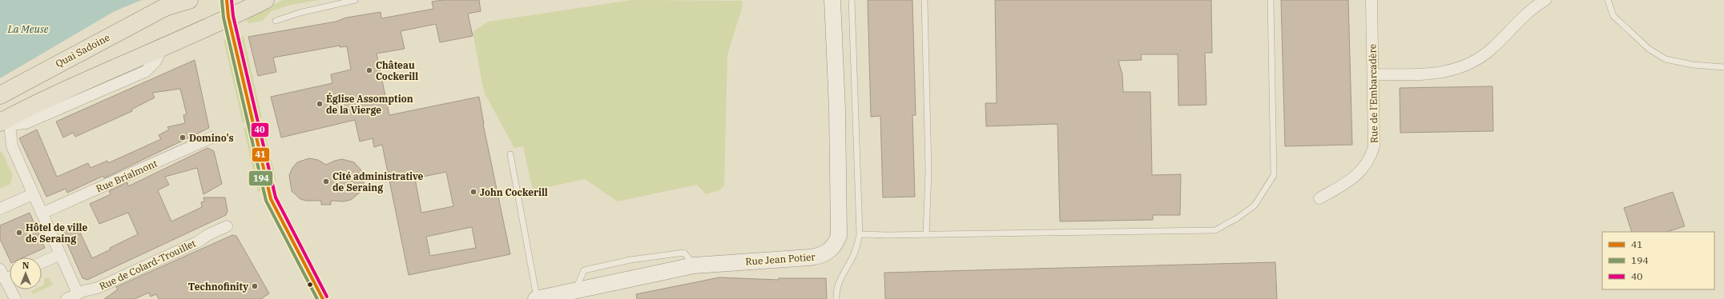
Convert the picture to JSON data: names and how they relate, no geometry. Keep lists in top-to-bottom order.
{
  "streets": {
    "main road": ["Quai Sadoine", "Rue Jean Potier"],
    "street": ["Rue de l'Embarcadère", "Rue Brialmont", "Rue de Colard-Trouillet"]
  },
  "water": ["La Meuse"],
  "places": [
    "Château Cockerill",
    "Église Assomption de la Vierge",
    "Domino's",
    "Cité administrative de Seraing",
    "John Cockerill",
    "Hôtel de ville de Seraing",
    "Technofinity"
  ],
  "lines": ["transit line 41", "transit line 40", "transit line 194"],
  "legend": ["41", "194", "40"],
  "north": "top"
}
